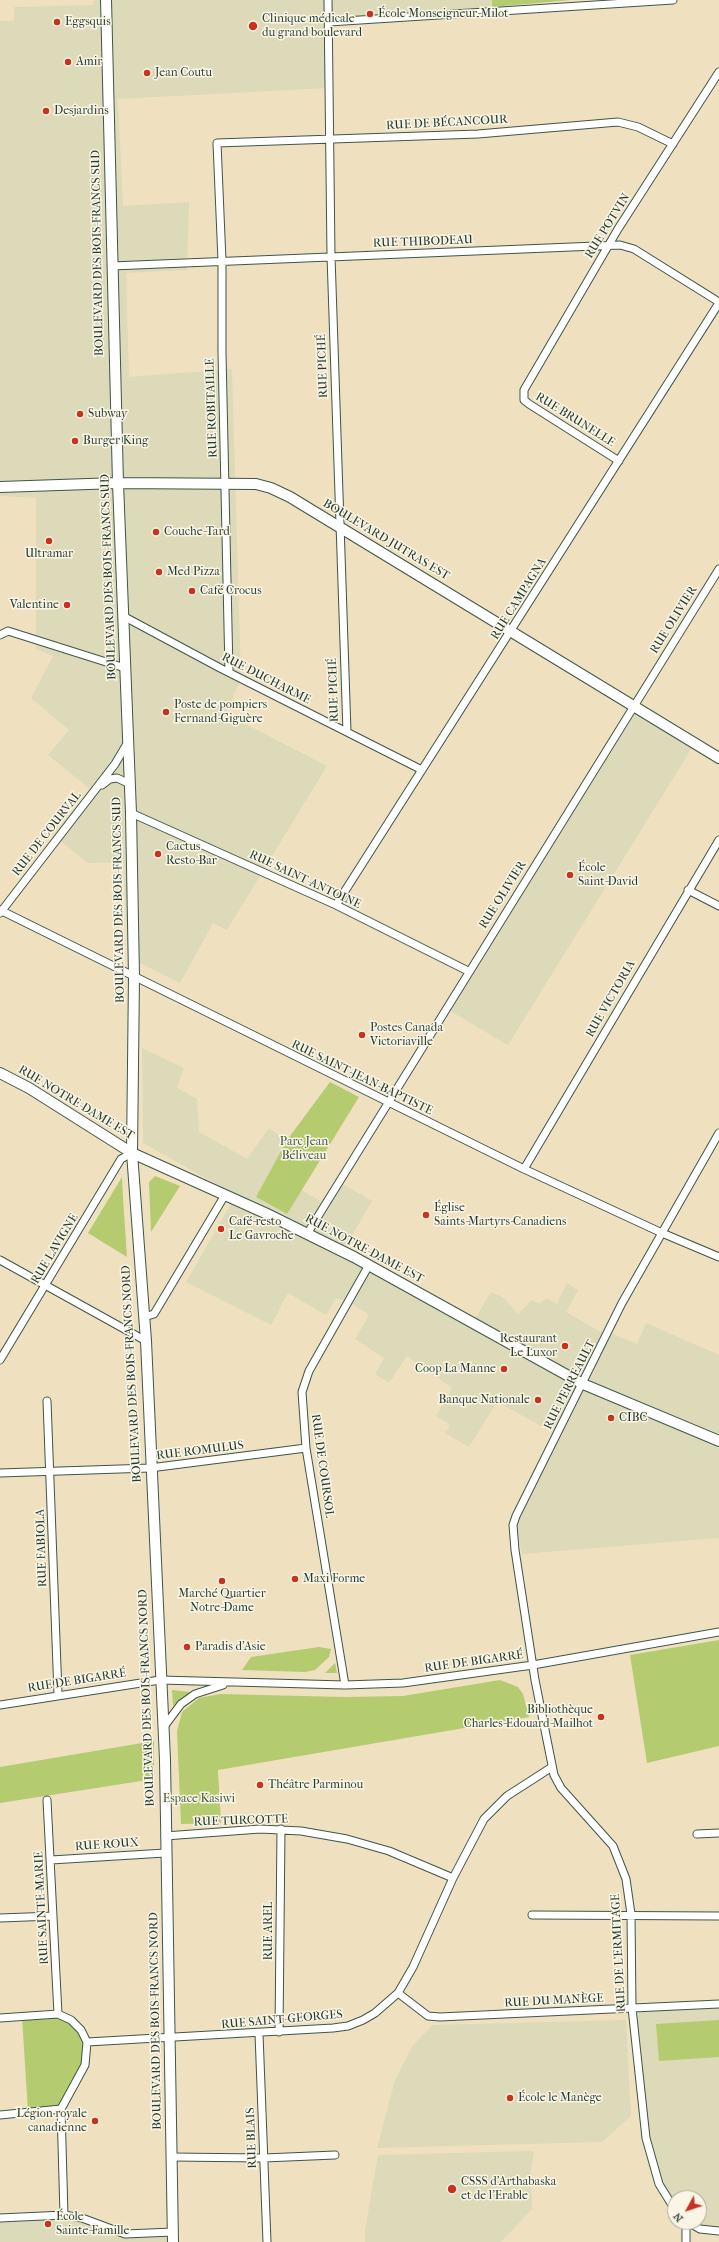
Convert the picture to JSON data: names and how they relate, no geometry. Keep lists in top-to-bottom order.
{
  "streets": {
    "street": [
      "RUE DE BÉCANCOUR",
      "RUE POTVIN",
      "RUE THIBODEAU",
      "BOULEVARD DES BOIS-FRANCS SUD",
      "RUE PICHÉ",
      "RUE ROBITAILLE",
      "RUE BRUNELLE",
      "BOULEVARD JUTRAS EST",
      "RUE CAMPAGNA",
      "RUE OLIVIER",
      "RUE DUCHARME",
      "RUE DE COURVAL",
      "RUE SAINT-ANTOINE",
      "RUE VICTORIA",
      "RUE SAINT-JEAN-BAPTISTE",
      "RUE NOTRE-DAME EST",
      "RUE LAVIGNE",
      "BOULEVARD DES BOIS-FRANCS NORD",
      "RUE PERREAULT",
      "RUE ROMULUS",
      "RUE DE COURSOL",
      "RUE FABIOLA",
      "RUE DE BIGARRÉ",
      "RUE TURCOTTE",
      "RUE ROUX",
      "RUE SAINTE-MARIE",
      "RUE AREL",
      "RUE DE L'ERMITAGE",
      "RUE DU MANÈGE",
      "RUE SAINT-GEORGES",
      "RUE BLAIS"
    ]
  },
  "crossings": [
    ["RUE DE BÉCANCOUR", "RUE POTVIN"],
    ["RUE DE BÉCANCOUR", "RUE PICHÉ"],
    ["RUE DE BÉCANCOUR", "RUE ROBITAILLE"],
    ["RUE POTVIN", "RUE THIBODEAU"],
    ["RUE POTVIN", "RUE BRUNELLE"],
    ["RUE THIBODEAU", "BOULEVARD DES BOIS-FRANCS SUD"],
    ["RUE THIBODEAU", "RUE PICHÉ"],
    ["RUE THIBODEAU", "RUE ROBITAILLE"],
    ["RUE THIBODEAU", "RUE CAMPAGNA"],
    ["BOULEVARD DES BOIS-FRANCS SUD", "BOULEVARD JUTRAS EST"],
    ["BOULEVARD DES BOIS-FRANCS SUD", "RUE DUCHARME"],
    ["BOULEVARD DES BOIS-FRANCS SUD", "RUE DE COURVAL"],
    ["BOULEVARD DES BOIS-FRANCS SUD", "RUE SAINT-ANTOINE"],
    ["BOULEVARD DES BOIS-FRANCS SUD", "RUE SAINT-JEAN-BAPTISTE"],
    ["BOULEVARD DES BOIS-FRANCS SUD", "RUE NOTRE-DAME EST"],
    ["BOULEVARD DES BOIS-FRANCS SUD", "RUE LAVIGNE"],
    ["BOULEVARD DES BOIS-FRANCS SUD", "BOULEVARD DES BOIS-FRANCS NORD"],
    ["RUE PICHÉ", "BOULEVARD JUTRAS EST"],
    ["RUE PICHÉ", "RUE DUCHARME"],
    ["RUE ROBITAILLE", "BOULEVARD JUTRAS EST"],
    ["RUE ROBITAILLE", "RUE DUCHARME"],
    ["RUE BRUNELLE", "RUE CAMPAGNA"],
    ["BOULEVARD JUTRAS EST", "RUE CAMPAGNA"],
    ["BOULEVARD JUTRAS EST", "RUE OLIVIER"],
    ["RUE CAMPAGNA", "RUE DUCHARME"],
    ["RUE CAMPAGNA", "RUE SAINT-ANTOINE"],
    ["RUE OLIVIER", "RUE SAINT-ANTOINE"],
    ["RUE OLIVIER", "RUE SAINT-JEAN-BAPTISTE"],
    ["RUE OLIVIER", "RUE NOTRE-DAME EST"],
    ["RUE DE COURVAL", "RUE SAINT-JEAN-BAPTISTE"],
    ["RUE VICTORIA", "RUE SAINT-JEAN-BAPTISTE"],
    ["RUE SAINT-JEAN-BAPTISTE", "RUE PERREAULT"],
    ["RUE NOTRE-DAME EST", "RUE LAVIGNE"],
    ["RUE NOTRE-DAME EST", "BOULEVARD DES BOIS-FRANCS NORD"],
    ["RUE NOTRE-DAME EST", "RUE PERREAULT"],
    ["RUE NOTRE-DAME EST", "RUE DE COURSOL"],
    ["RUE LAVIGNE", "BOULEVARD DES BOIS-FRANCS NORD"],
    ["BOULEVARD DES BOIS-FRANCS NORD", "RUE ROMULUS"],
    ["BOULEVARD DES BOIS-FRANCS NORD", "RUE DE BIGARRÉ"],
    ["BOULEVARD DES BOIS-FRANCS NORD", "RUE TURCOTTE"],
    ["BOULEVARD DES BOIS-FRANCS NORD", "RUE ROUX"],
    ["BOULEVARD DES BOIS-FRANCS NORD", "RUE SAINT-GEORGES"],
    ["RUE PERREAULT", "RUE DE BIGARRÉ"],
    ["RUE PERREAULT", "RUE DE L'ERMITAGE"],
    ["RUE ROMULUS", "RUE DE COURSOL"],
    ["RUE ROMULUS", "RUE FABIOLA"],
    ["RUE DE COURSOL", "RUE DE BIGARRÉ"],
    ["RUE FABIOLA", "RUE DE BIGARRÉ"],
    ["RUE DE BIGARRÉ", "RUE DE L'ERMITAGE"],
    ["RUE TURCOTTE", "RUE AREL"],
    ["RUE TURCOTTE", "RUE SAINT-GEORGES"],
    ["RUE ROUX", "RUE SAINTE-MARIE"],
    ["RUE AREL", "RUE SAINT-GEORGES"],
    ["RUE DE L'ERMITAGE", "RUE DU MANÈGE"],
    ["RUE DE L'ERMITAGE", "RUE SAINT-GEORGES"],
    ["RUE DU MANÈGE", "RUE SAINT-GEORGES"],
    ["RUE SAINT-GEORGES", "RUE BLAIS"]
  ],
  "parks": ["Parc Jean Béliveau", "Espace Kasiwi"],
  "places": [
    "École Monseigneur-Milot",
    "Eggsquis",
    "Clinique médicale du grand boulevard",
    "Amir",
    "Jean Coutu",
    "Desjardins",
    "Subway",
    "Burger King",
    "Couche-Tard",
    "Ultramar",
    "Med Pizza",
    "Café Crocus",
    "Valentine",
    "Poste de pompiers Fernand-Giguère",
    "Cactus Resto-Bar",
    "École Saint-David",
    "Postes Canada Victoriaville",
    "Église Saints-Martyrs-Canadiens",
    "Café-resto Le Gavroche",
    "Restaurant Le Luxor",
    "Coop La Manne",
    "Banque Nationale",
    "CIBC",
    "Maxi Forme",
    "Marché Quartier Notre-Dame",
    "Paradis d'Asie",
    "Bibliothèque Charles-Edouard-Mailhot",
    "Théâtre Parminou",
    "École le Manège",
    "Légion royale canadienne",
    "CSSS d'Arthabaska et de l'Erable",
    "École Sainte-Famille"
  ],
  "north": "bottom left"
}
